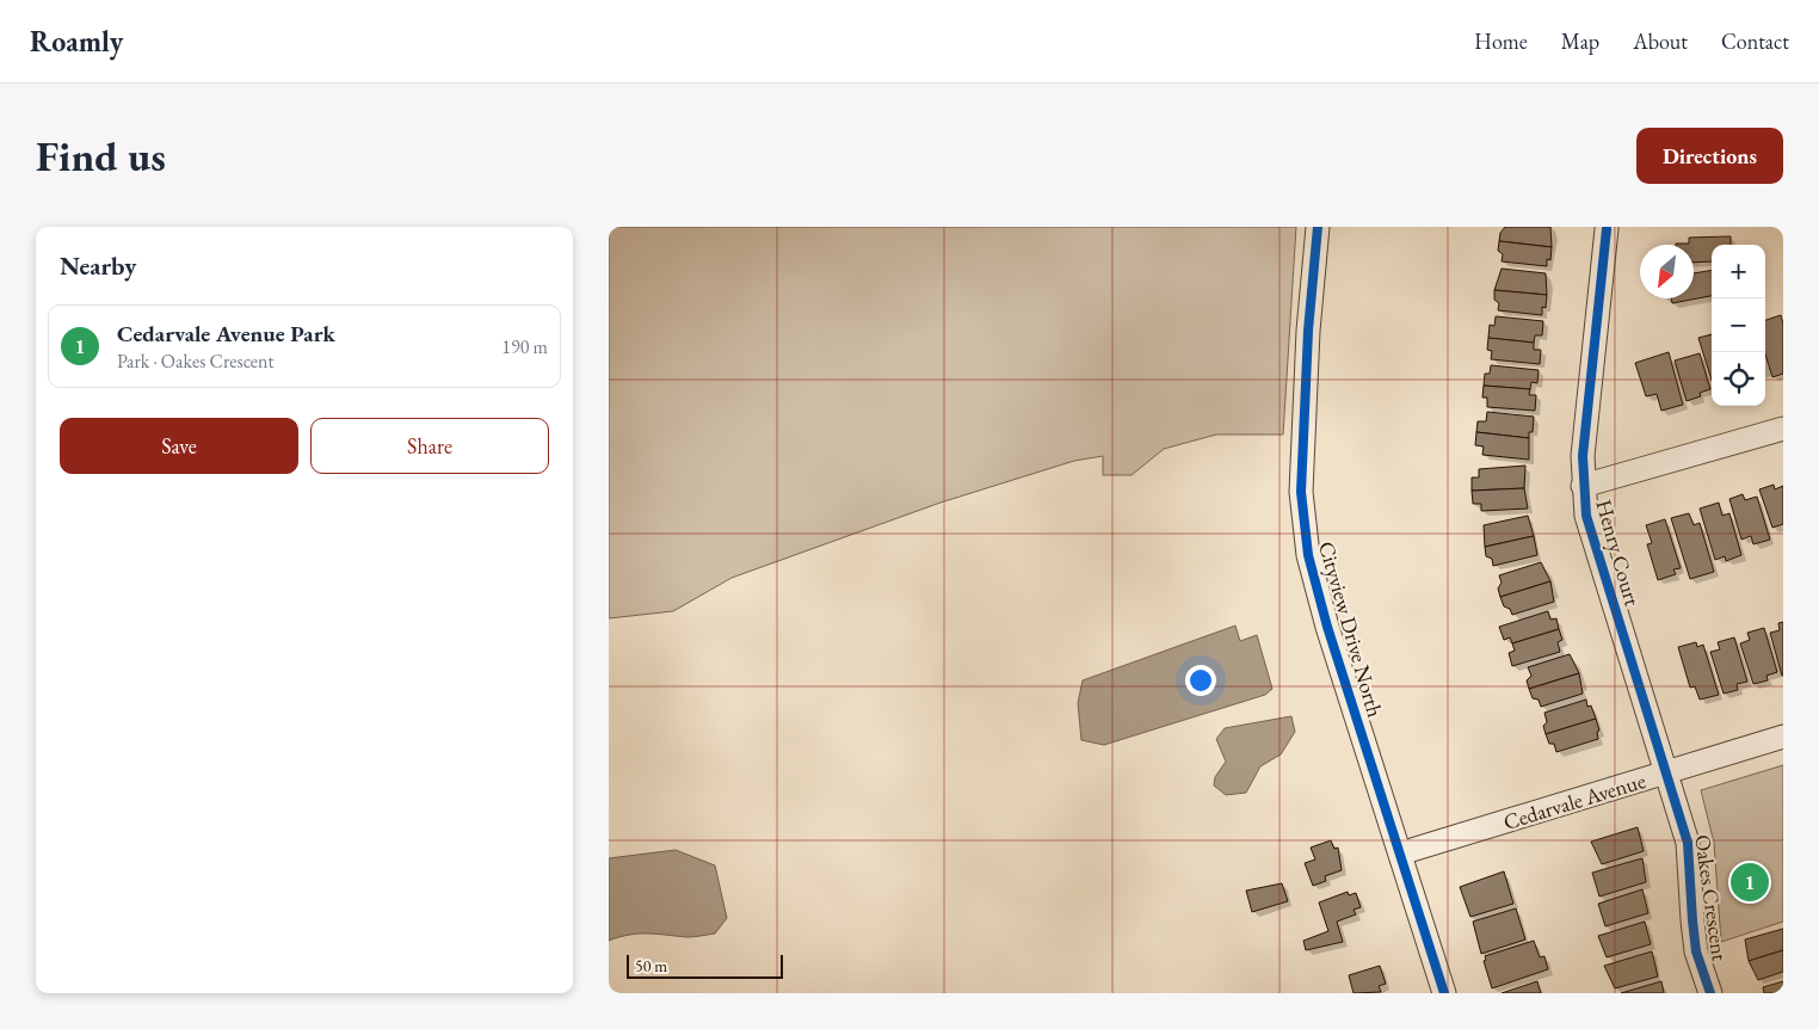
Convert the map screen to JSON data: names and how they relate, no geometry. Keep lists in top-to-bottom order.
{
  "streets": {
    "street": [
      "Henry Court",
      "Cityview Drive North",
      "Cedarvale Avenue",
      "Oakes Crescent"
    ]
  },
  "crossings": [
    ["Henry Court", "Cedarvale Avenue"],
    ["Henry Court", "Oakes Crescent"],
    ["Cityview Drive North", "Cedarvale Avenue"],
    ["Cedarvale Avenue", "Oakes Crescent"]
  ],
  "scale_bar": "50 m",
  "north": "bottom left",
  "page": {
    "header": "Roamly",
    "nav": [
      "Home",
      "Map",
      "About",
      "Contact"
    ],
    "buttons": [
      "Directions",
      ["Save", "Share"]
    ],
    "title": "Find us",
    "heading": "Nearby",
    "map_buttons": ["+", "−"],
    "list": [
      {
        "mark": "1",
        "name": "Cedarvale Avenue Park",
        "note": "Park · Oakes Crescent",
        "value": "190 m"
      }
    ],
    "pins": "1",
    "scale": "50 m"
  }
}
